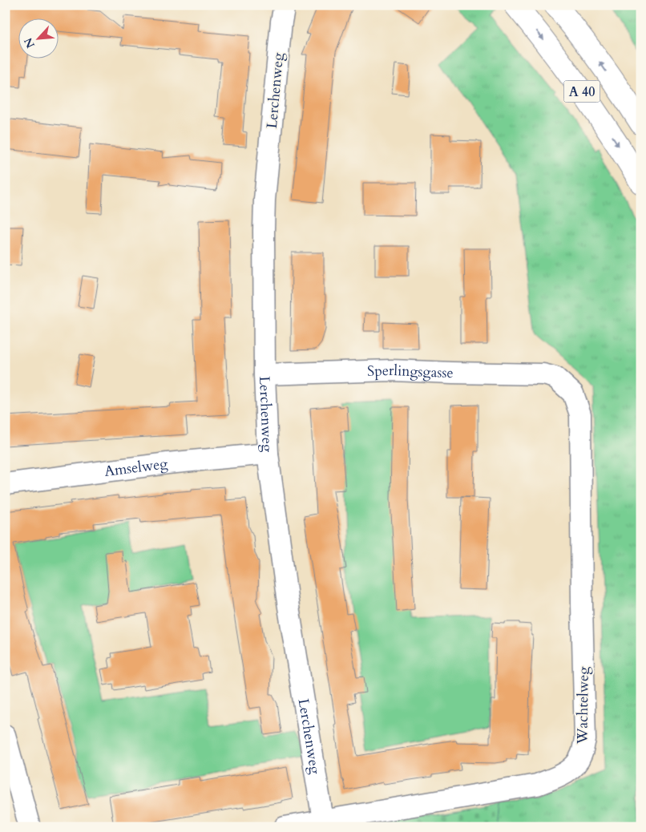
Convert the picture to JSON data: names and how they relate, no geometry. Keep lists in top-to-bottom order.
{
  "streets": {
    "highway": ["A 40"],
    "street": [
      "Lerchenweg",
      "Sperlingsgasse",
      "Amselweg",
      "Wachtelweg"
    ]
  },
  "crossings": [
    ["Lerchenweg", "Sperlingsgasse"],
    ["Lerchenweg", "Amselweg"],
    ["Lerchenweg", "Wachtelweg"],
    ["Sperlingsgasse", "Wachtelweg"]
  ],
  "north": "bottom left"
}
